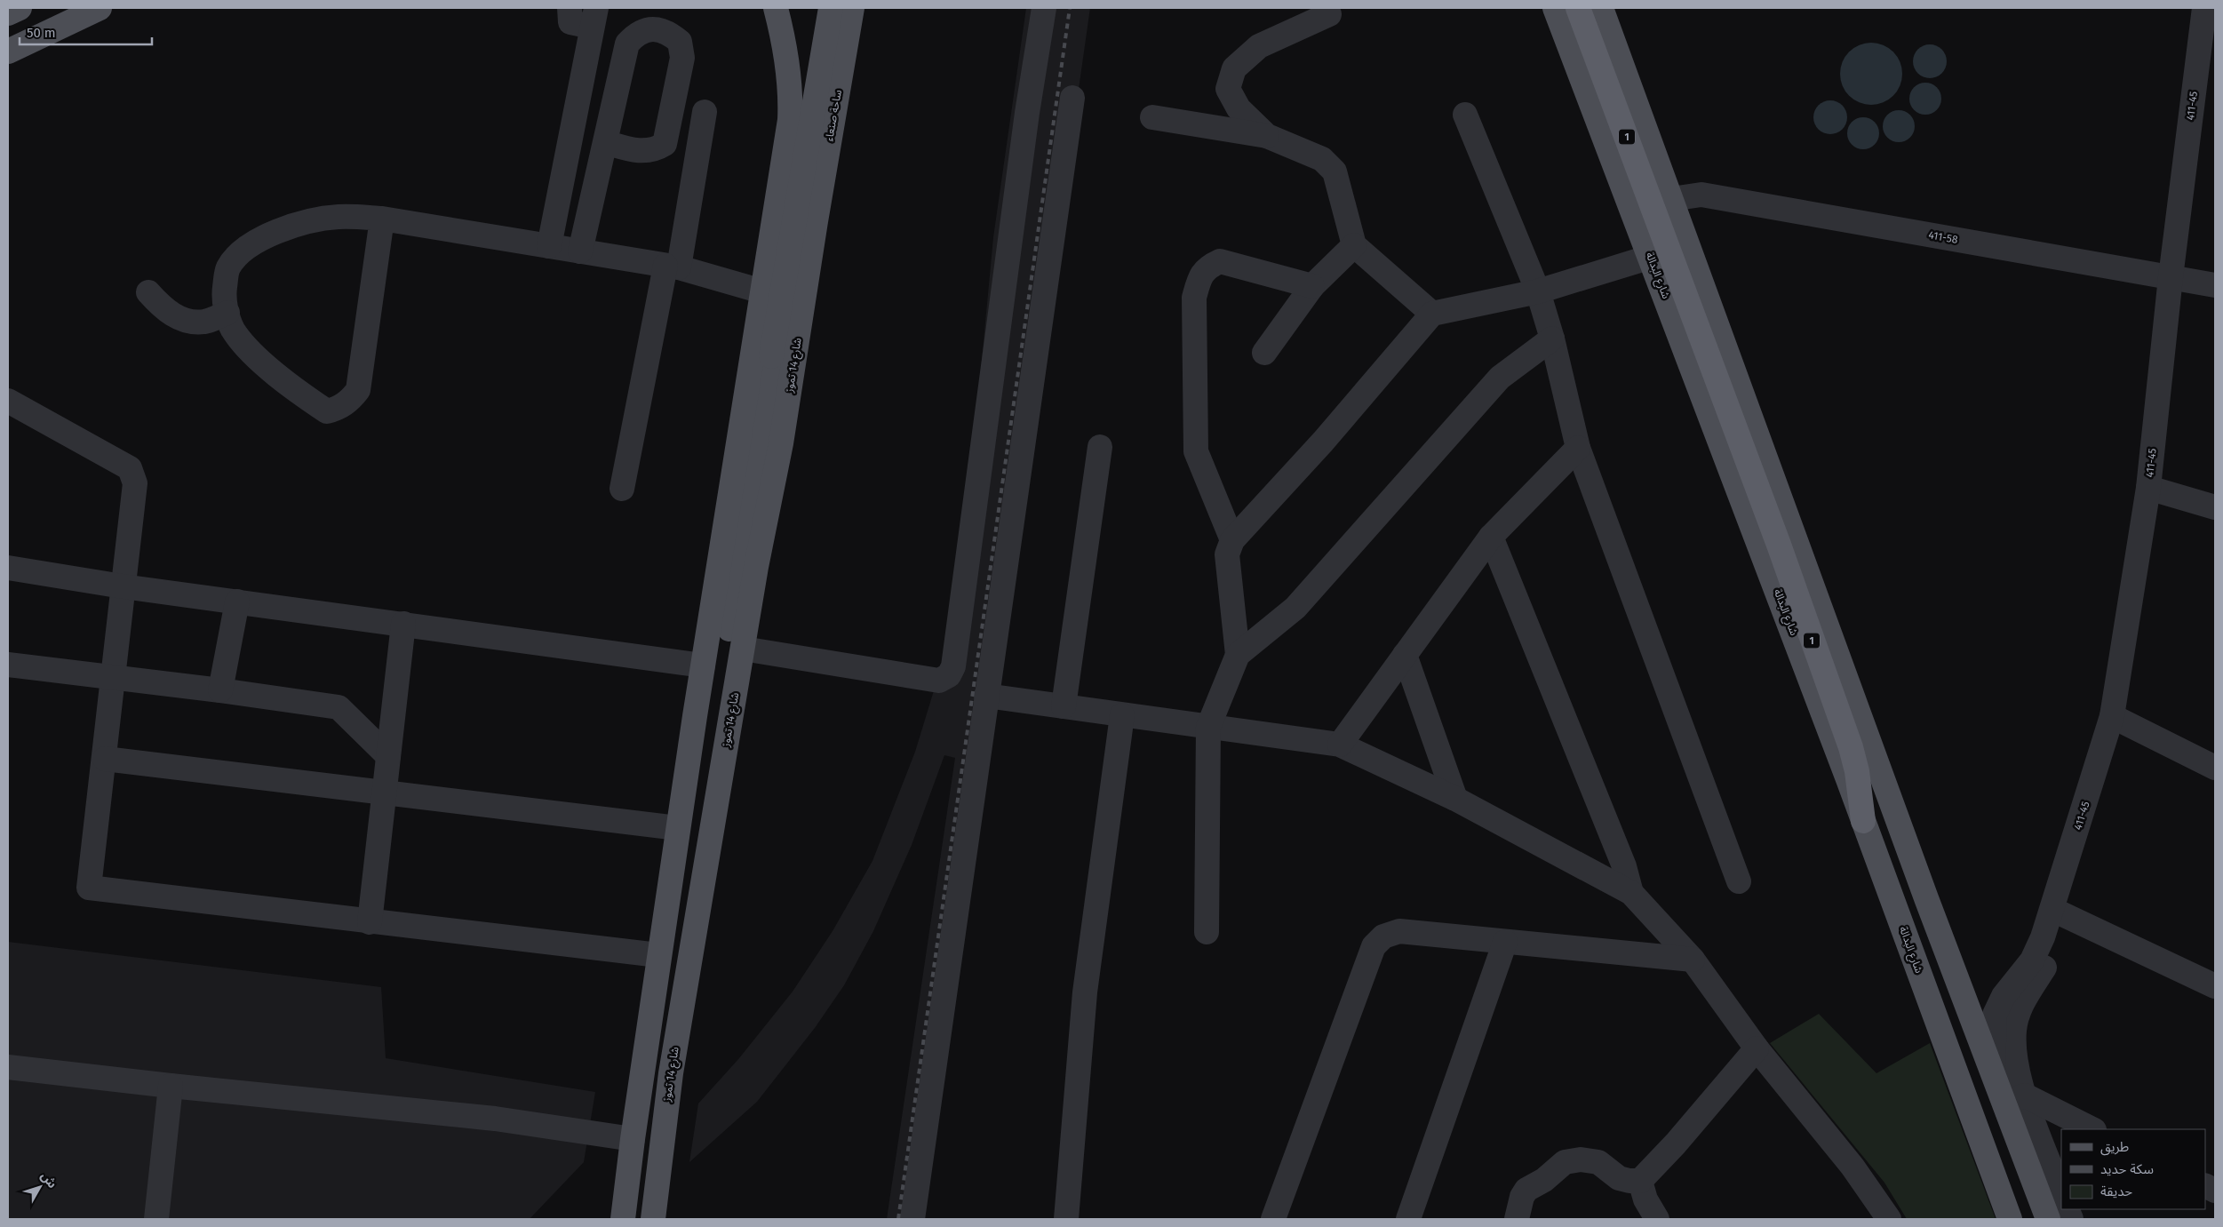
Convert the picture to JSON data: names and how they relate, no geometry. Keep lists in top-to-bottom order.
{
  "streets": {
    "highway": ["1"],
    "main road": ["ساحة صنعاء", "شارع البدالة", "شارع 14 تموز"],
    "street": ["411-45", "411-58"]
  },
  "crossings": [
    ["411-45", "411-58"],
    ["ساحة صنعاء", "شارع 14 تموز"],
    ["1", "شارع البدالة"]
  ],
  "legend": ["طريق", "سكة حديد", "حديقة"],
  "scale_bar": "50 m",
  "north": "top right"
}
